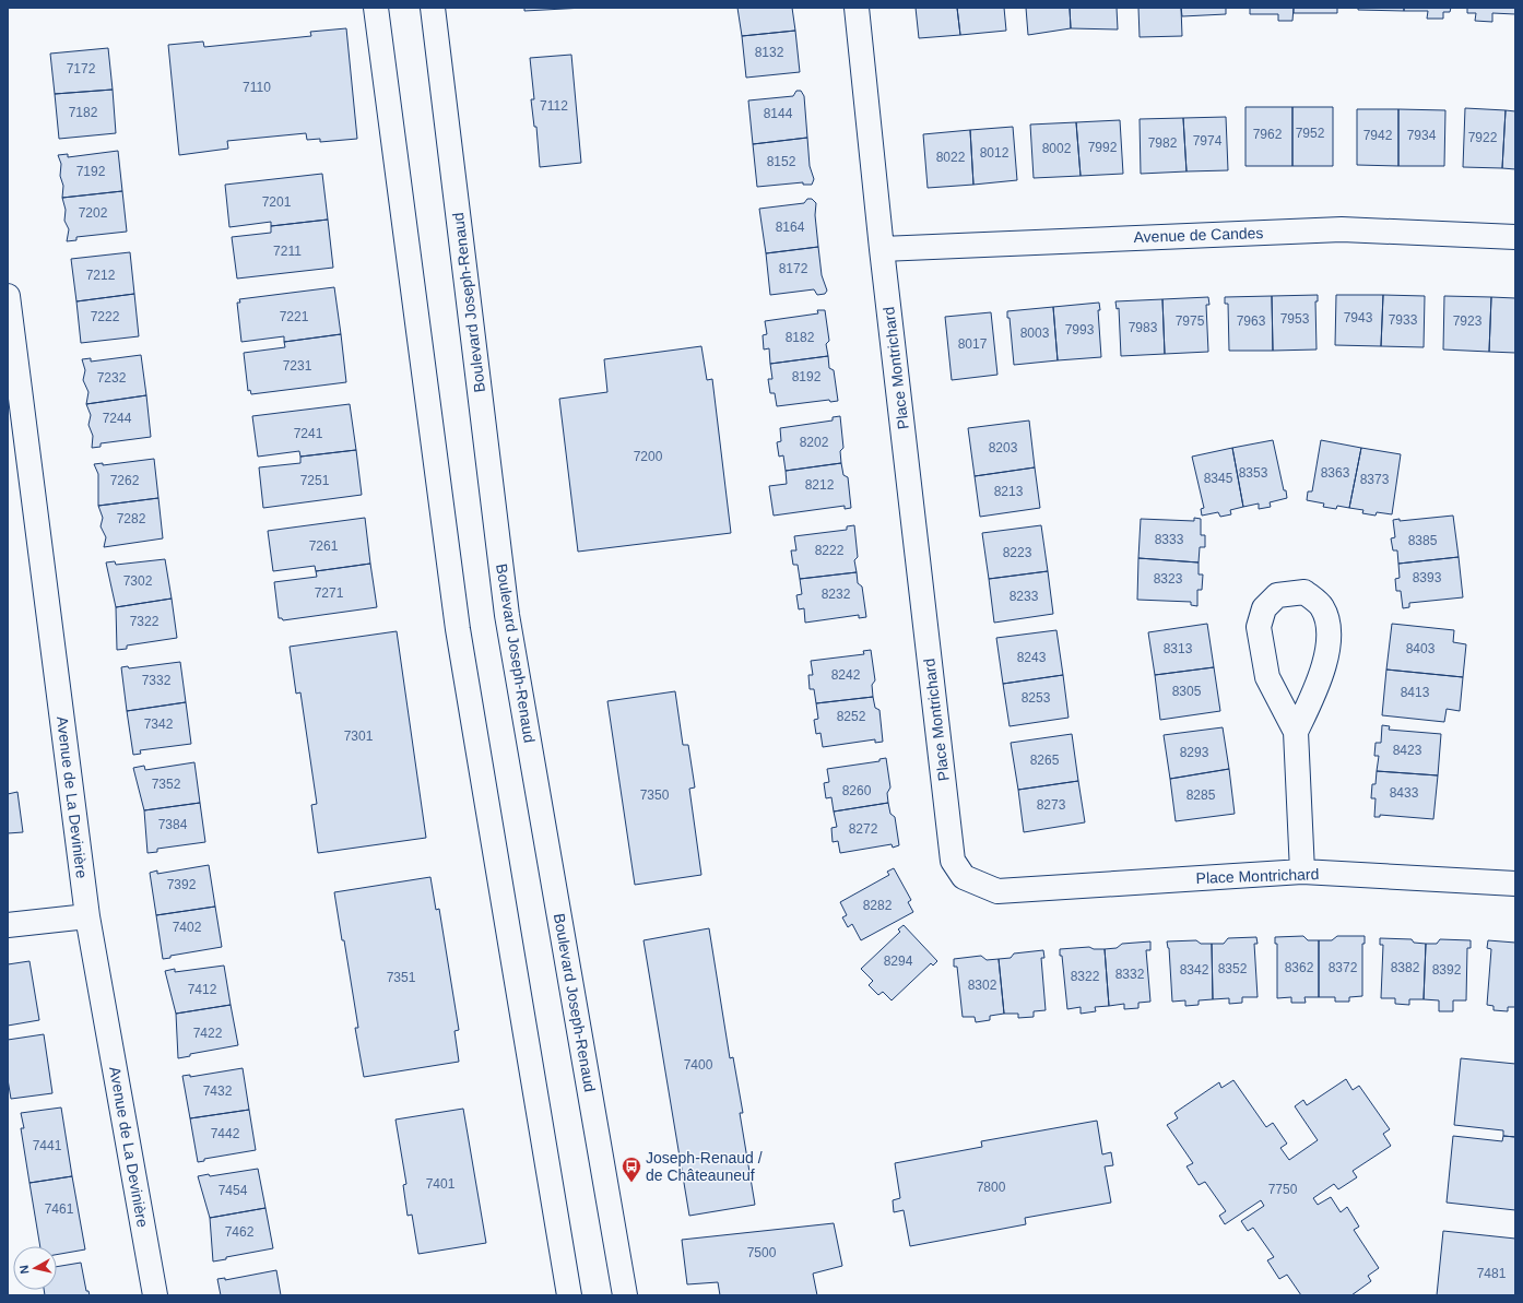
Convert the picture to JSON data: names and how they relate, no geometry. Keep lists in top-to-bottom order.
{
  "streets": {
    "street": [
      "Avenue de Candes",
      "Boulevard Joseph-Renaud",
      "Place Montrichard",
      "Avenue de La Devinière"
    ]
  },
  "crossings": [
    ["Avenue de Candes", "Place Montrichard"]
  ],
  "places": {
    "bus stop": ["Joseph-Renaud / de Châteauneuf"]
  },
  "house_numbers": [
    "8132",
    "7172",
    "7110",
    "7112",
    "7182",
    "8144",
    "7952",
    "7962",
    "7942",
    "7934",
    "7922",
    "7974",
    "7982",
    "7992",
    "8002",
    "8012",
    "8022",
    "8152",
    "7192",
    "7201",
    "7202",
    "8164",
    "7211",
    "8172",
    "7212",
    "7222",
    "7221",
    "7943",
    "7953",
    "7933",
    "7975",
    "7963",
    "7923",
    "7983",
    "7993",
    "8003",
    "8182",
    "8017",
    "7231",
    "8192",
    "7232",
    "7244",
    "7241",
    "8202",
    "8203",
    "7200",
    "8353",
    "8363",
    "8345",
    "8373",
    "7262",
    "7251",
    "8212",
    "8213",
    "7282",
    "8333",
    "8385",
    "7261",
    "8222",
    "8223",
    "8393",
    "8323",
    "7302",
    "7271",
    "8232",
    "8233",
    "7322",
    "8313",
    "8403",
    "8243",
    "8242",
    "7332",
    "8305",
    "8413",
    "8253",
    "8252",
    "7342",
    "7301",
    "8423",
    "8293",
    "8265",
    "7352",
    "8260",
    "8433",
    "7350",
    "8285",
    "8273",
    "7384",
    "8272",
    "7392",
    "8282",
    "7402",
    "8294",
    "8362",
    "8372",
    "8382",
    "8352",
    "8342",
    "8392",
    "8332",
    "8322",
    "7351",
    "8302",
    "7412",
    "7422",
    "7400",
    "7432",
    "7442",
    "7441",
    "7401",
    "7800",
    "7750",
    "7454",
    "7461",
    "7462",
    "7500",
    "7481"
  ],
  "north": "left"
}
